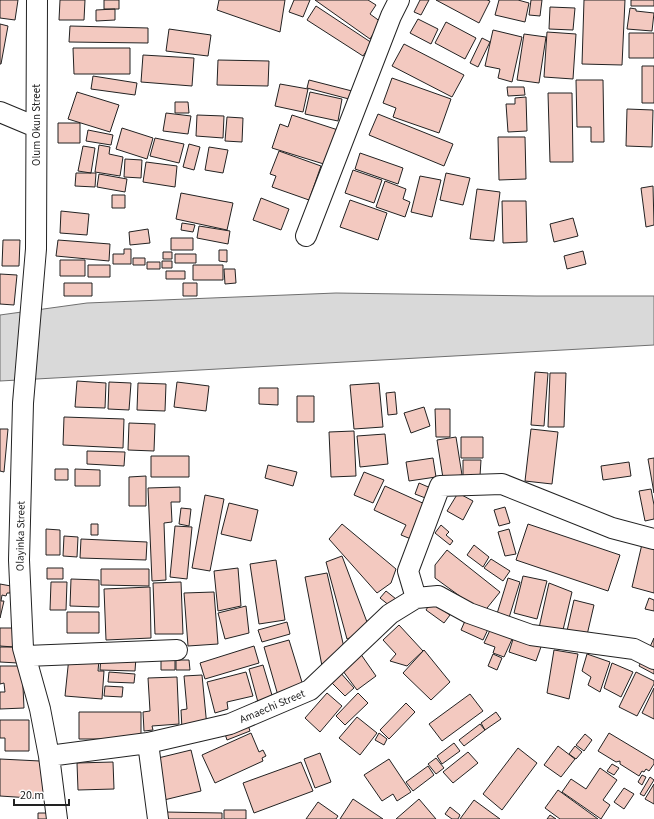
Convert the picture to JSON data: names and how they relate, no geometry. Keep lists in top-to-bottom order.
{
  "streets": {
    "street": ["Olum Okun Street", "Olayinka Street", "Amaechi Street"]
  },
  "crossings": [
    ["Olum Okun Street", "Olayinka Street"],
    ["Olayinka Street", "Amaechi Street"]
  ],
  "scale_bar": "20 m"
}
